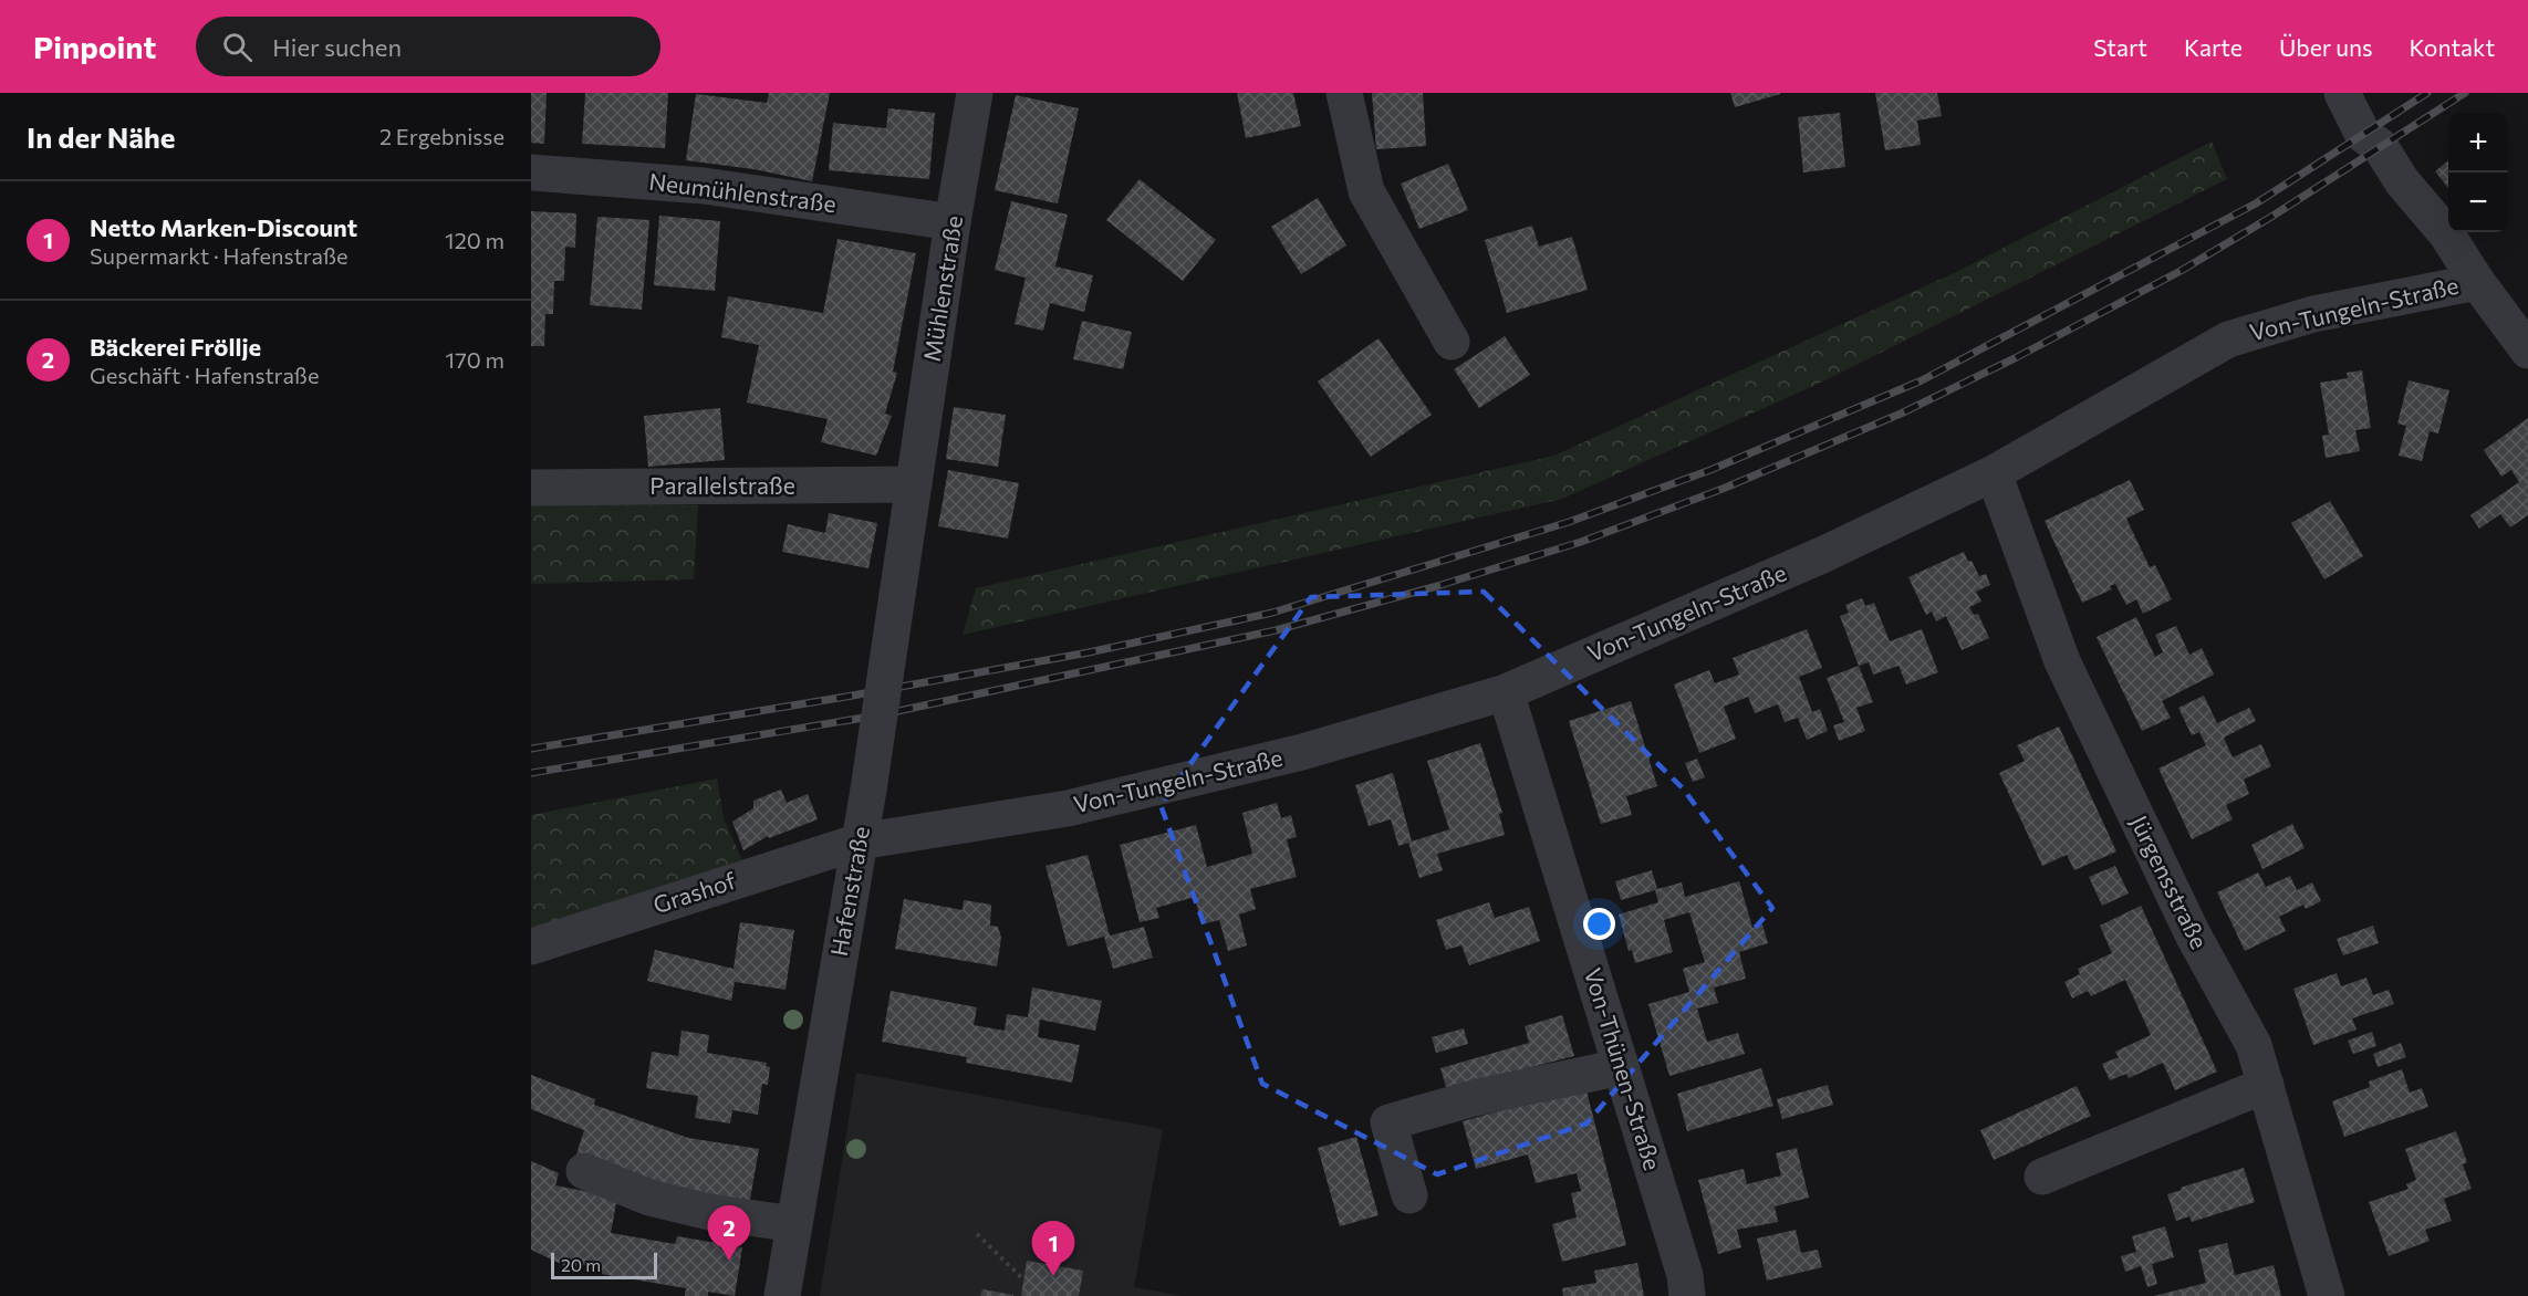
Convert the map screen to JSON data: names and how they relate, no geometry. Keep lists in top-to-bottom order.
{
  "streets": {
    "street": [
      "Neumühlenstraße",
      "Mühlenstraße",
      "Von-Tungeln-Straße",
      "Parallelstraße",
      "Jürgensstraße",
      "Hafenstraße",
      "Grashof",
      "Von-Thünen-Straße"
    ]
  },
  "crossings": [
    ["Neumühlenstraße", "Mühlenstraße"],
    ["Mühlenstraße", "Parallelstraße"],
    ["Mühlenstraße", "Hafenstraße"],
    ["Von-Tungeln-Straße", "Jürgensstraße"],
    ["Von-Tungeln-Straße", "Hafenstraße"],
    ["Von-Tungeln-Straße", "Grashof"],
    ["Von-Tungeln-Straße", "Von-Thünen-Straße"],
    ["Parallelstraße", "Hafenstraße"],
    ["Hafenstraße", "Grashof"]
  ],
  "scale_bar": "20 m",
  "page": {
    "header": "Pinpoint",
    "search": "Hier suchen",
    "nav": [
      "Start",
      "Karte",
      "Über uns",
      "Kontakt"
    ],
    "heading": ["In der Nähe", "2 Ergebnisse"],
    "map_buttons": ["+", "−"],
    "list": [
      {
        "mark": "1",
        "name": "Netto Marken-Discount",
        "note": "Supermarkt · Hafenstraße",
        "value": "120 m"
      },
      {
        "mark": "2",
        "name": "Bäckerei Fröllje",
        "note": "Geschäft · Hafenstraße",
        "value": "170 m"
      }
    ],
    "pins": ["2", "1"],
    "scale": "20 m"
  }
}
